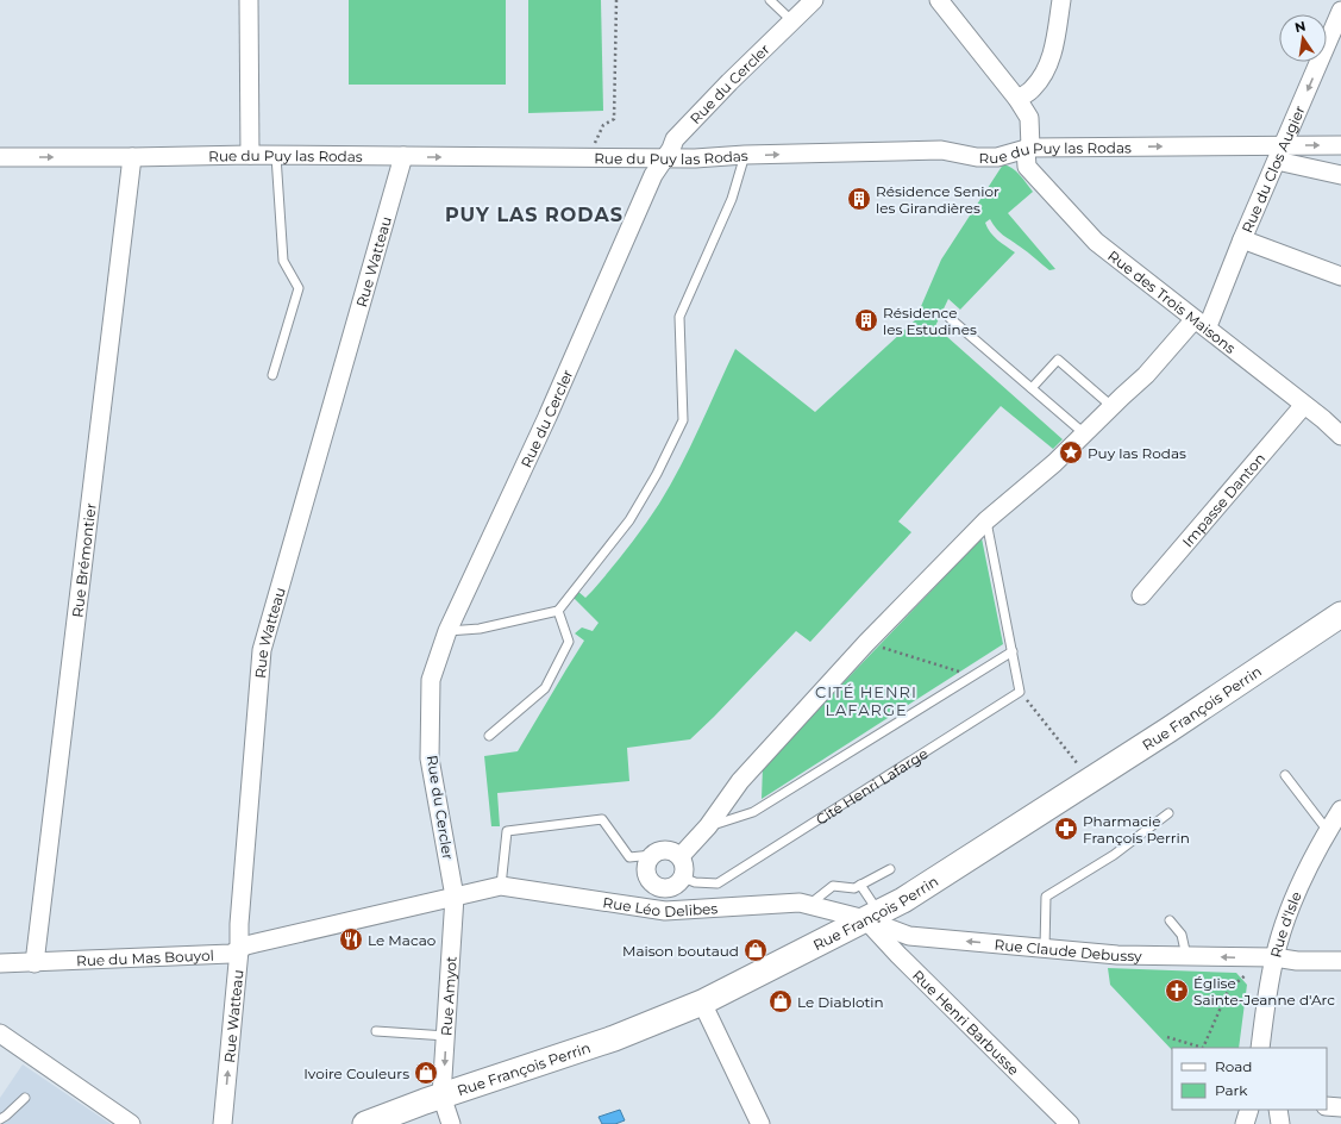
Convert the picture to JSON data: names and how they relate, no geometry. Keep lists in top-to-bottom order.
{
  "streets": {
    "main road": ["Rue François Perrin"],
    "street": [
      "Rue du Cercler",
      "Rue du Puy las Rodas",
      "Rue du Clos Augier",
      "Rue Watteau",
      "Rue des Trois Maisons",
      "Impasse Danton",
      "Rue Brémontier",
      "Rue Léo Delibes",
      "Rue d'Isle",
      "Rue Claude Debussy",
      "Rue du Mas Bouyol",
      "Rue Amyot",
      "Rue Henri Barbusse"
    ],
    "lane": ["Cité Henri Lafarge"]
  },
  "crossings": [
    ["Rue du Cercler", "Rue du Puy las Rodas"],
    ["Rue du Cercler", "Rue Léo Delibes"],
    ["Rue du Cercler", "Rue du Mas Bouyol"],
    ["Rue du Cercler", "Rue Amyot"],
    ["Rue du Puy las Rodas", "Rue du Clos Augier"],
    ["Rue du Puy las Rodas", "Rue Watteau"],
    ["Rue du Puy las Rodas", "Rue des Trois Maisons"],
    ["Rue du Puy las Rodas", "Rue Brémontier"],
    ["Rue du Clos Augier", "Rue des Trois Maisons"],
    ["Rue du Clos Augier", "Cité Henri Lafarge"],
    ["Rue Watteau", "Rue du Mas Bouyol"],
    ["Rue des Trois Maisons", "Impasse Danton"],
    ["Rue Brémontier", "Rue du Mas Bouyol"],
    ["Rue François Perrin", "Rue Léo Delibes"],
    ["Rue François Perrin", "Rue Claude Debussy"],
    ["Rue François Perrin", "Rue Amyot"],
    ["Rue François Perrin", "Rue Henri Barbusse"],
    ["Rue Léo Delibes", "Rue Claude Debussy"],
    ["Rue Léo Delibes", "Rue du Mas Bouyol"],
    ["Rue Léo Delibes", "Rue Amyot"],
    ["Rue Léo Delibes", "Rue Henri Barbusse"],
    ["Rue d'Isle", "Rue Claude Debussy"],
    ["Rue Claude Debussy", "Rue Henri Barbusse"],
    ["Rue du Mas Bouyol", "Rue Amyot"]
  ],
  "one_way": ["Rue du Puy las Rodas", "Rue Claude Debussy"],
  "districts": ["PUY LAS RODAS", "CITÉ HENRI LAFARGE"],
  "places": {
    "building": ["Résidence Senior les Girandières", "Résidence les Estudines"],
    "place": ["Puy las Rodas"],
    "pharmacy": ["Pharmacie François Perrin"],
    "restaurant": ["Le Macao"],
    "shop": ["Maison boutaud", "Le Diablotin", "Ivoire Couleurs"],
    "church": ["Église Sainte-Jeanne d'Arc"]
  },
  "legend": ["Road", "Park"],
  "north": "top"
}
